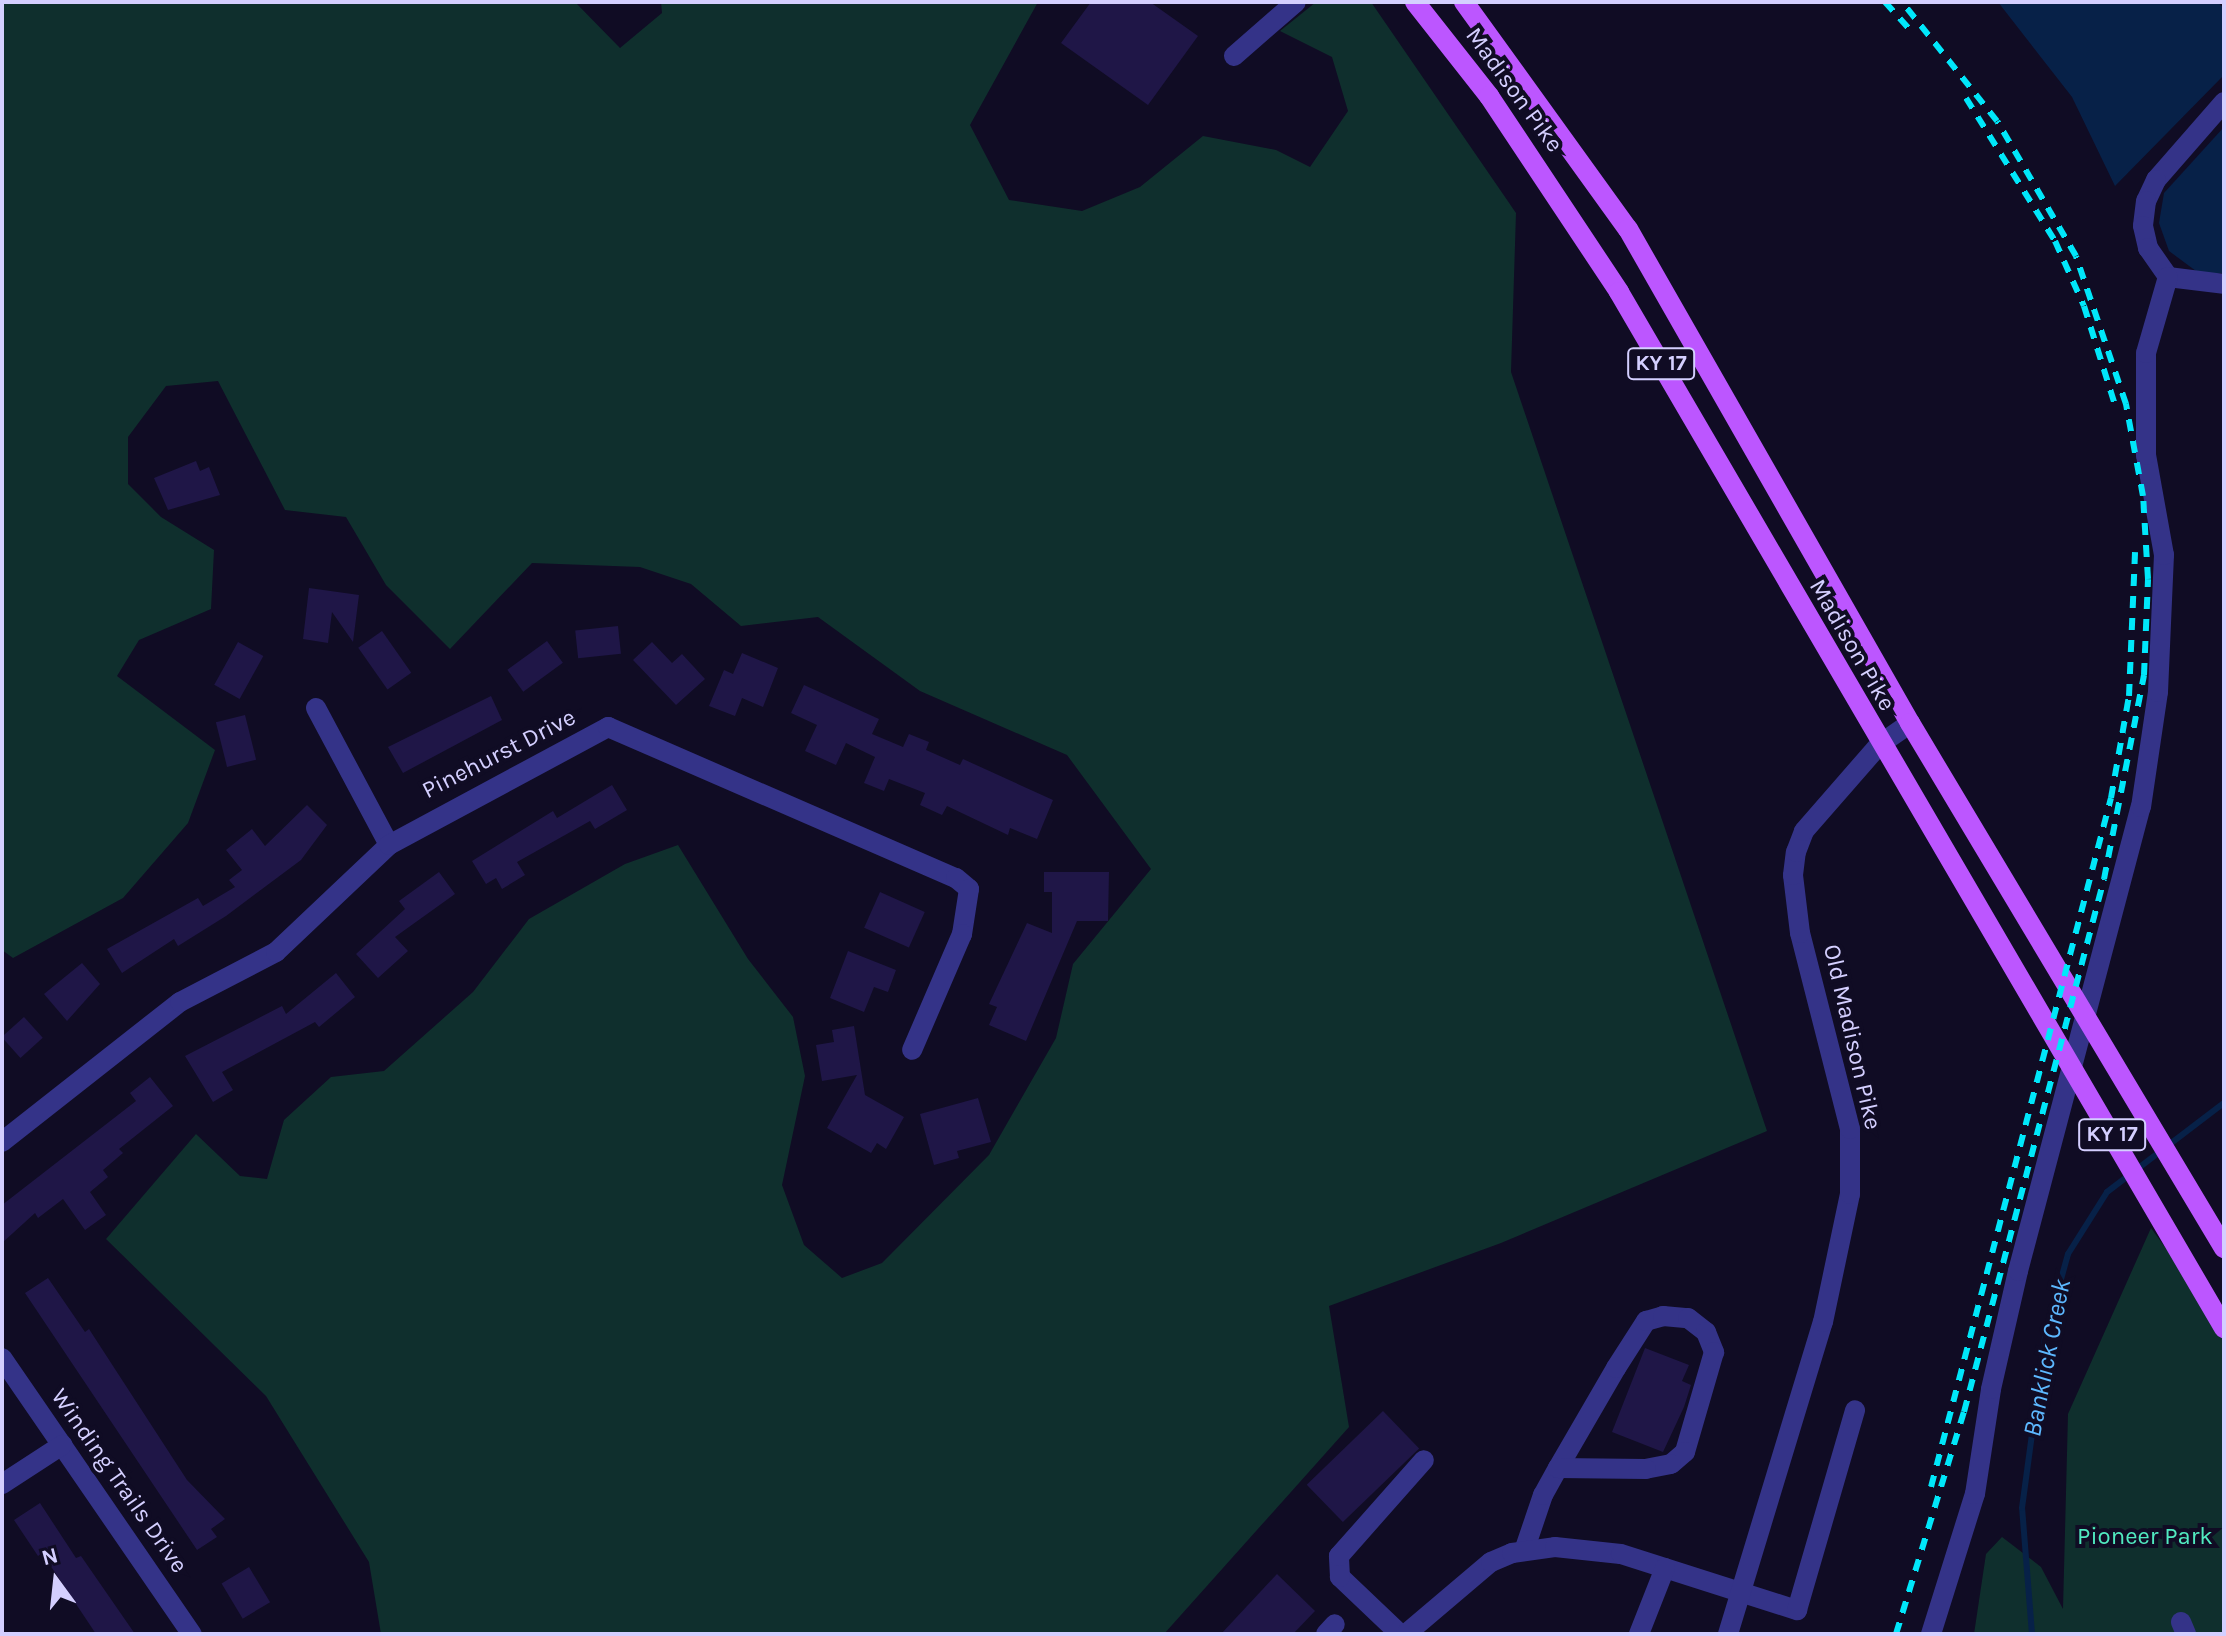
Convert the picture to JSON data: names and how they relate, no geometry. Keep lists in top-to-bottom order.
{
  "streets": {
    "main road": ["Madison Pike", "KY 17"],
    "street": ["Pinehurst Drive", "Old Madison Pike", "Winding Trails Drive"]
  },
  "crossings": [
    ["Madison Pike", "Old Madison Pike"]
  ],
  "water": ["Banklick Creek"],
  "parks": ["Pioneer Park"],
  "north": "top"
}
